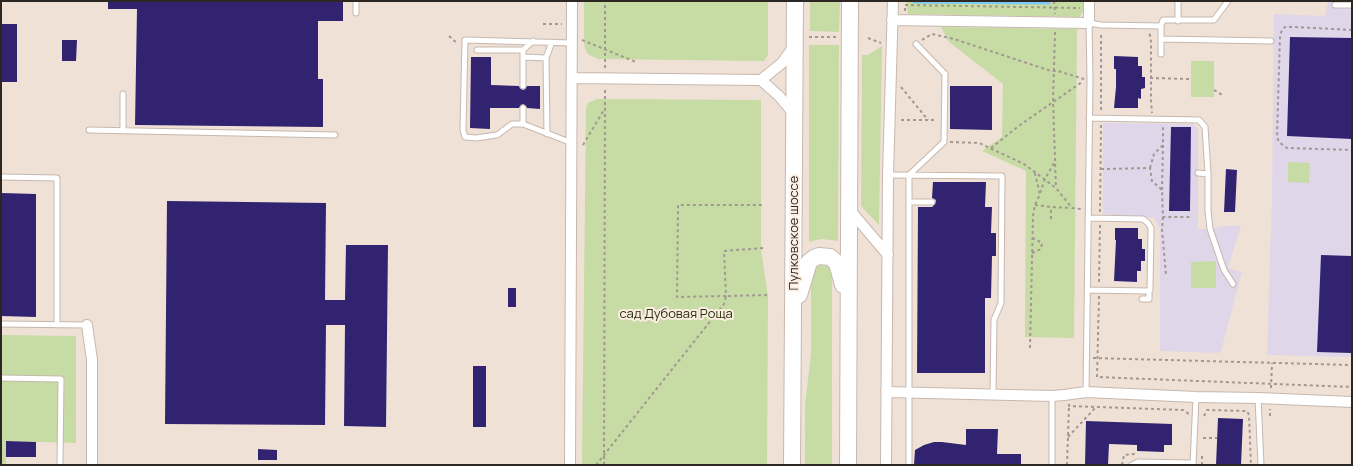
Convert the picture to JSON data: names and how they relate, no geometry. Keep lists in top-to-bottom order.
{
  "streets": {
    "main road": ["Пулковское шоссе"]
  },
  "parks": ["сад Дубовая Роща"]
}
